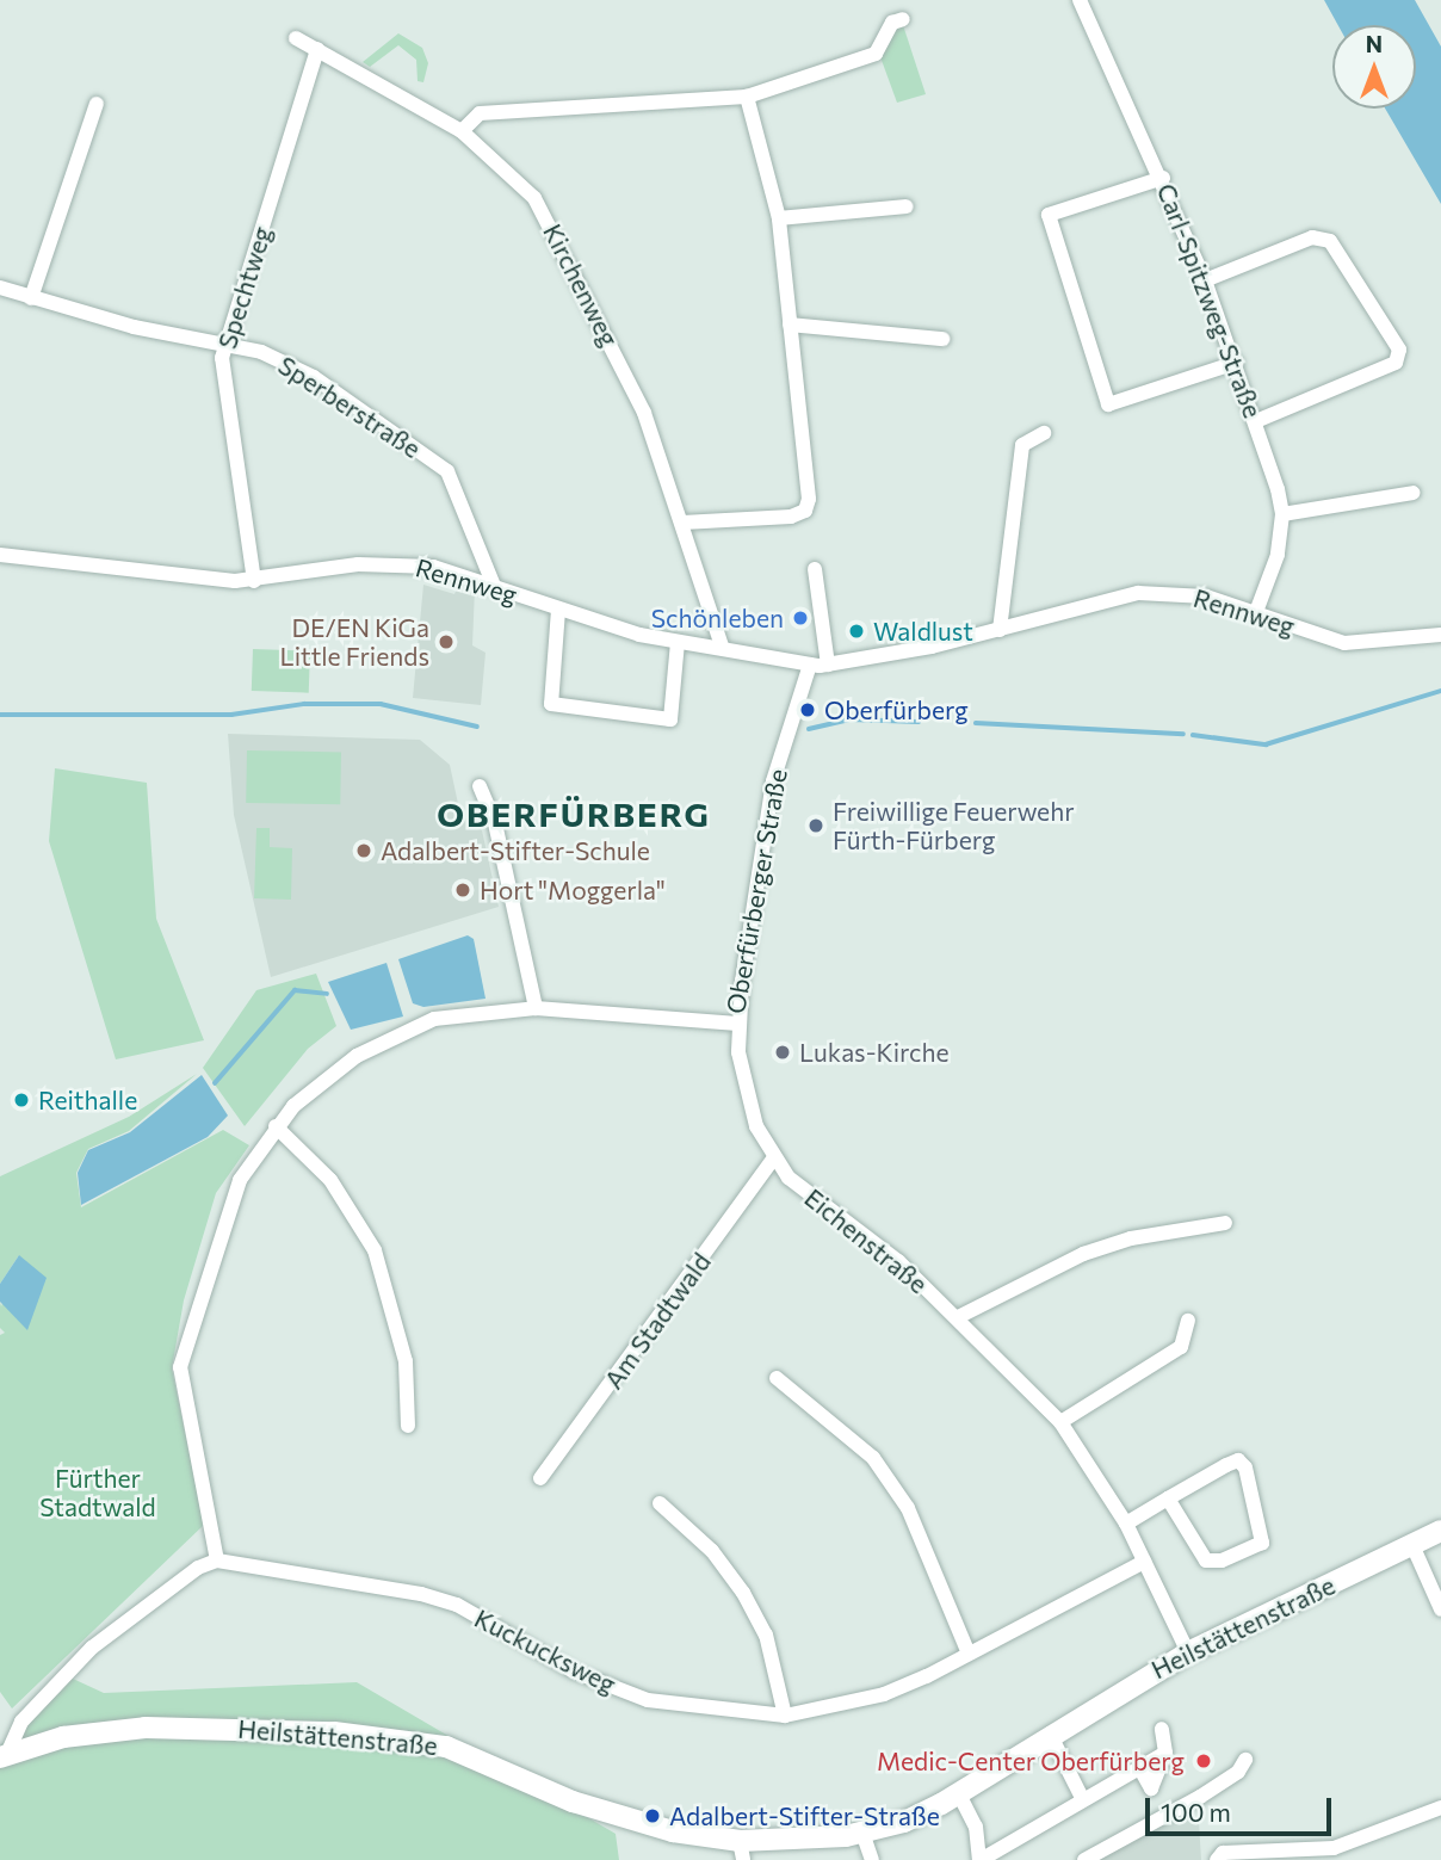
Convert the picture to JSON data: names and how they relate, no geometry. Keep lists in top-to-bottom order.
{
  "streets": {
    "street": [
      "Kirchenweg",
      "Spechtweg",
      "Carl-Spitzweg-Straße",
      "Sperberstraße",
      "Rennweg",
      "Oberfürberger Straße",
      "Eichenstraße",
      "Am Stadtwald",
      "Heilstättenstraße",
      "Kuckucksweg"
    ]
  },
  "crossings": [
    ["Kirchenweg", "Spechtweg"],
    ["Kirchenweg", "Rennweg"],
    ["Spechtweg", "Sperberstraße"],
    ["Spechtweg", "Rennweg"],
    ["Carl-Spitzweg-Straße", "Rennweg"],
    ["Sperberstraße", "Rennweg"],
    ["Rennweg", "Oberfürberger Straße"],
    ["Oberfürberger Straße", "Eichenstraße"],
    ["Oberfürberger Straße", "Kuckucksweg"],
    ["Eichenstraße", "Am Stadtwald"],
    ["Eichenstraße", "Heilstättenstraße"],
    ["Eichenstraße", "Kuckucksweg"]
  ],
  "districts": ["OBERFÜRBERG"],
  "parks": ["Fürther Stadtwald"],
  "places": [
    "Schönleben",
    "Waldlust",
    "DE/EN KiGa Little Friends",
    "Oberfürberg",
    "Freiwillige Feuerwehr Fürth-Fürberg",
    "Adalbert-Stifter-Schule",
    "Hort \"Moggerla\"",
    "Lukas-Kirche",
    "Reithalle",
    "Medic-Center Oberfürberg",
    "Adalbert-Stifter-Straße"
  ],
  "scale_bar": "100 m",
  "north": "top"
}
